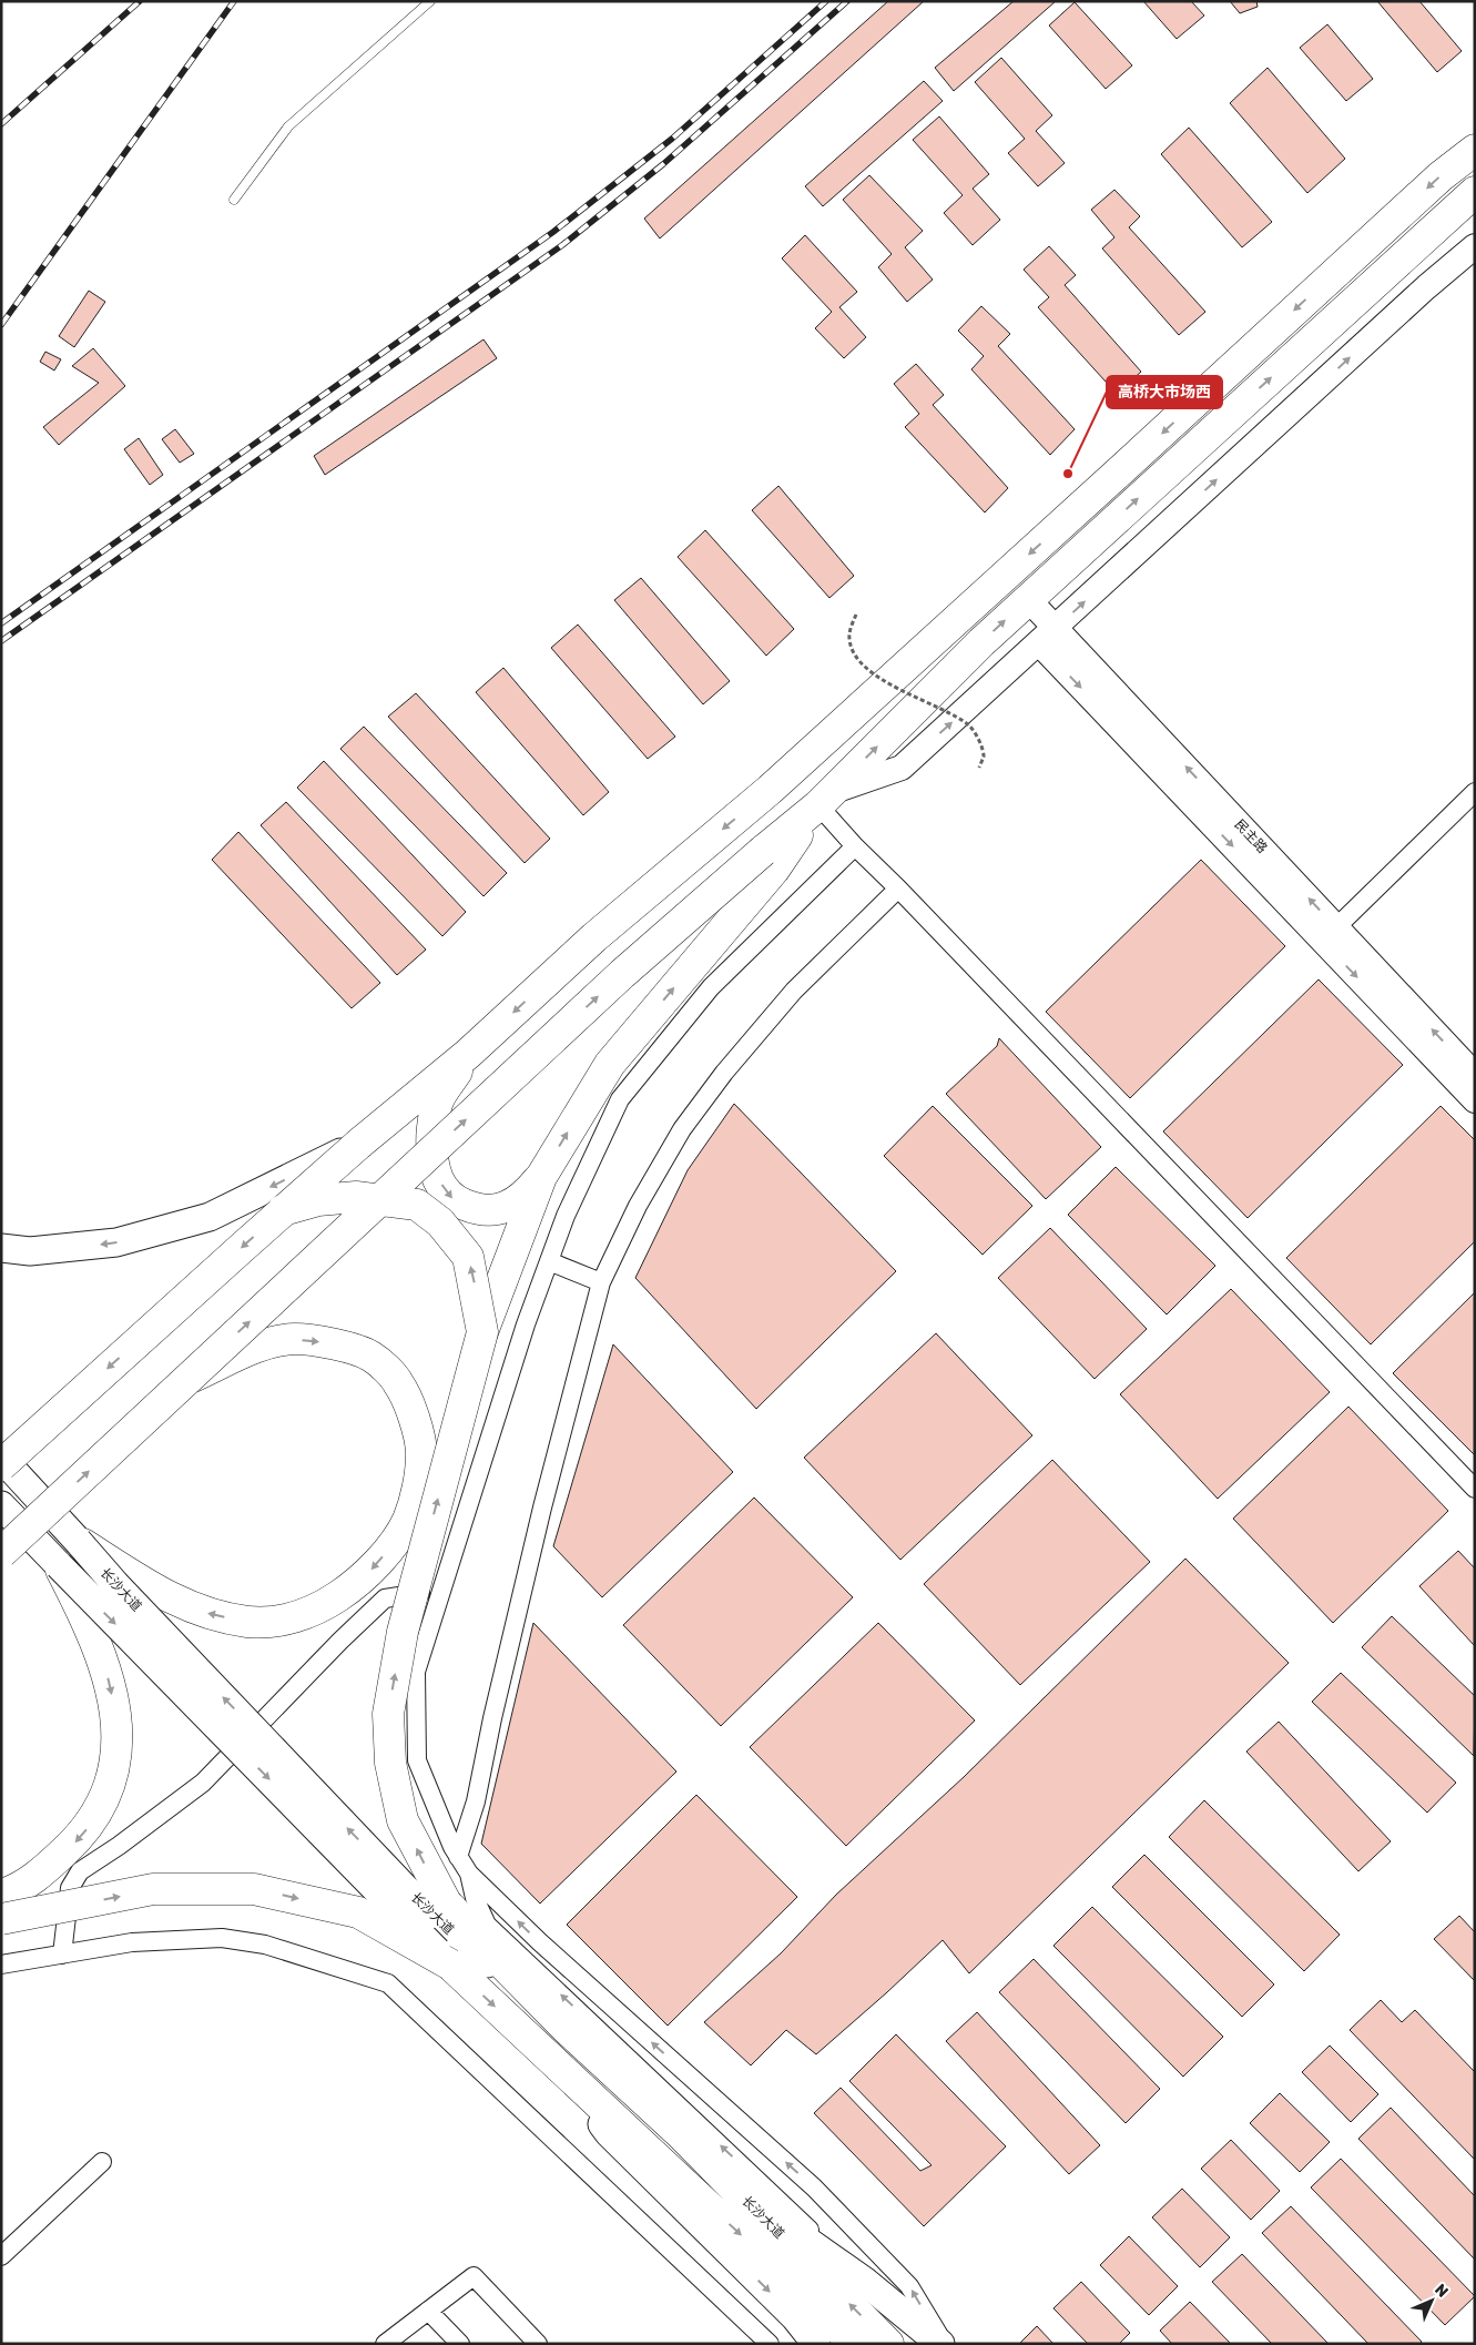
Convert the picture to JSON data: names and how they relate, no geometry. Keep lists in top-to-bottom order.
{
  "streets": {
    "highway": ["长沙大道"],
    "street": ["民主路"]
  },
  "places": ["高桥大市场西"],
  "north": "top right"
}
